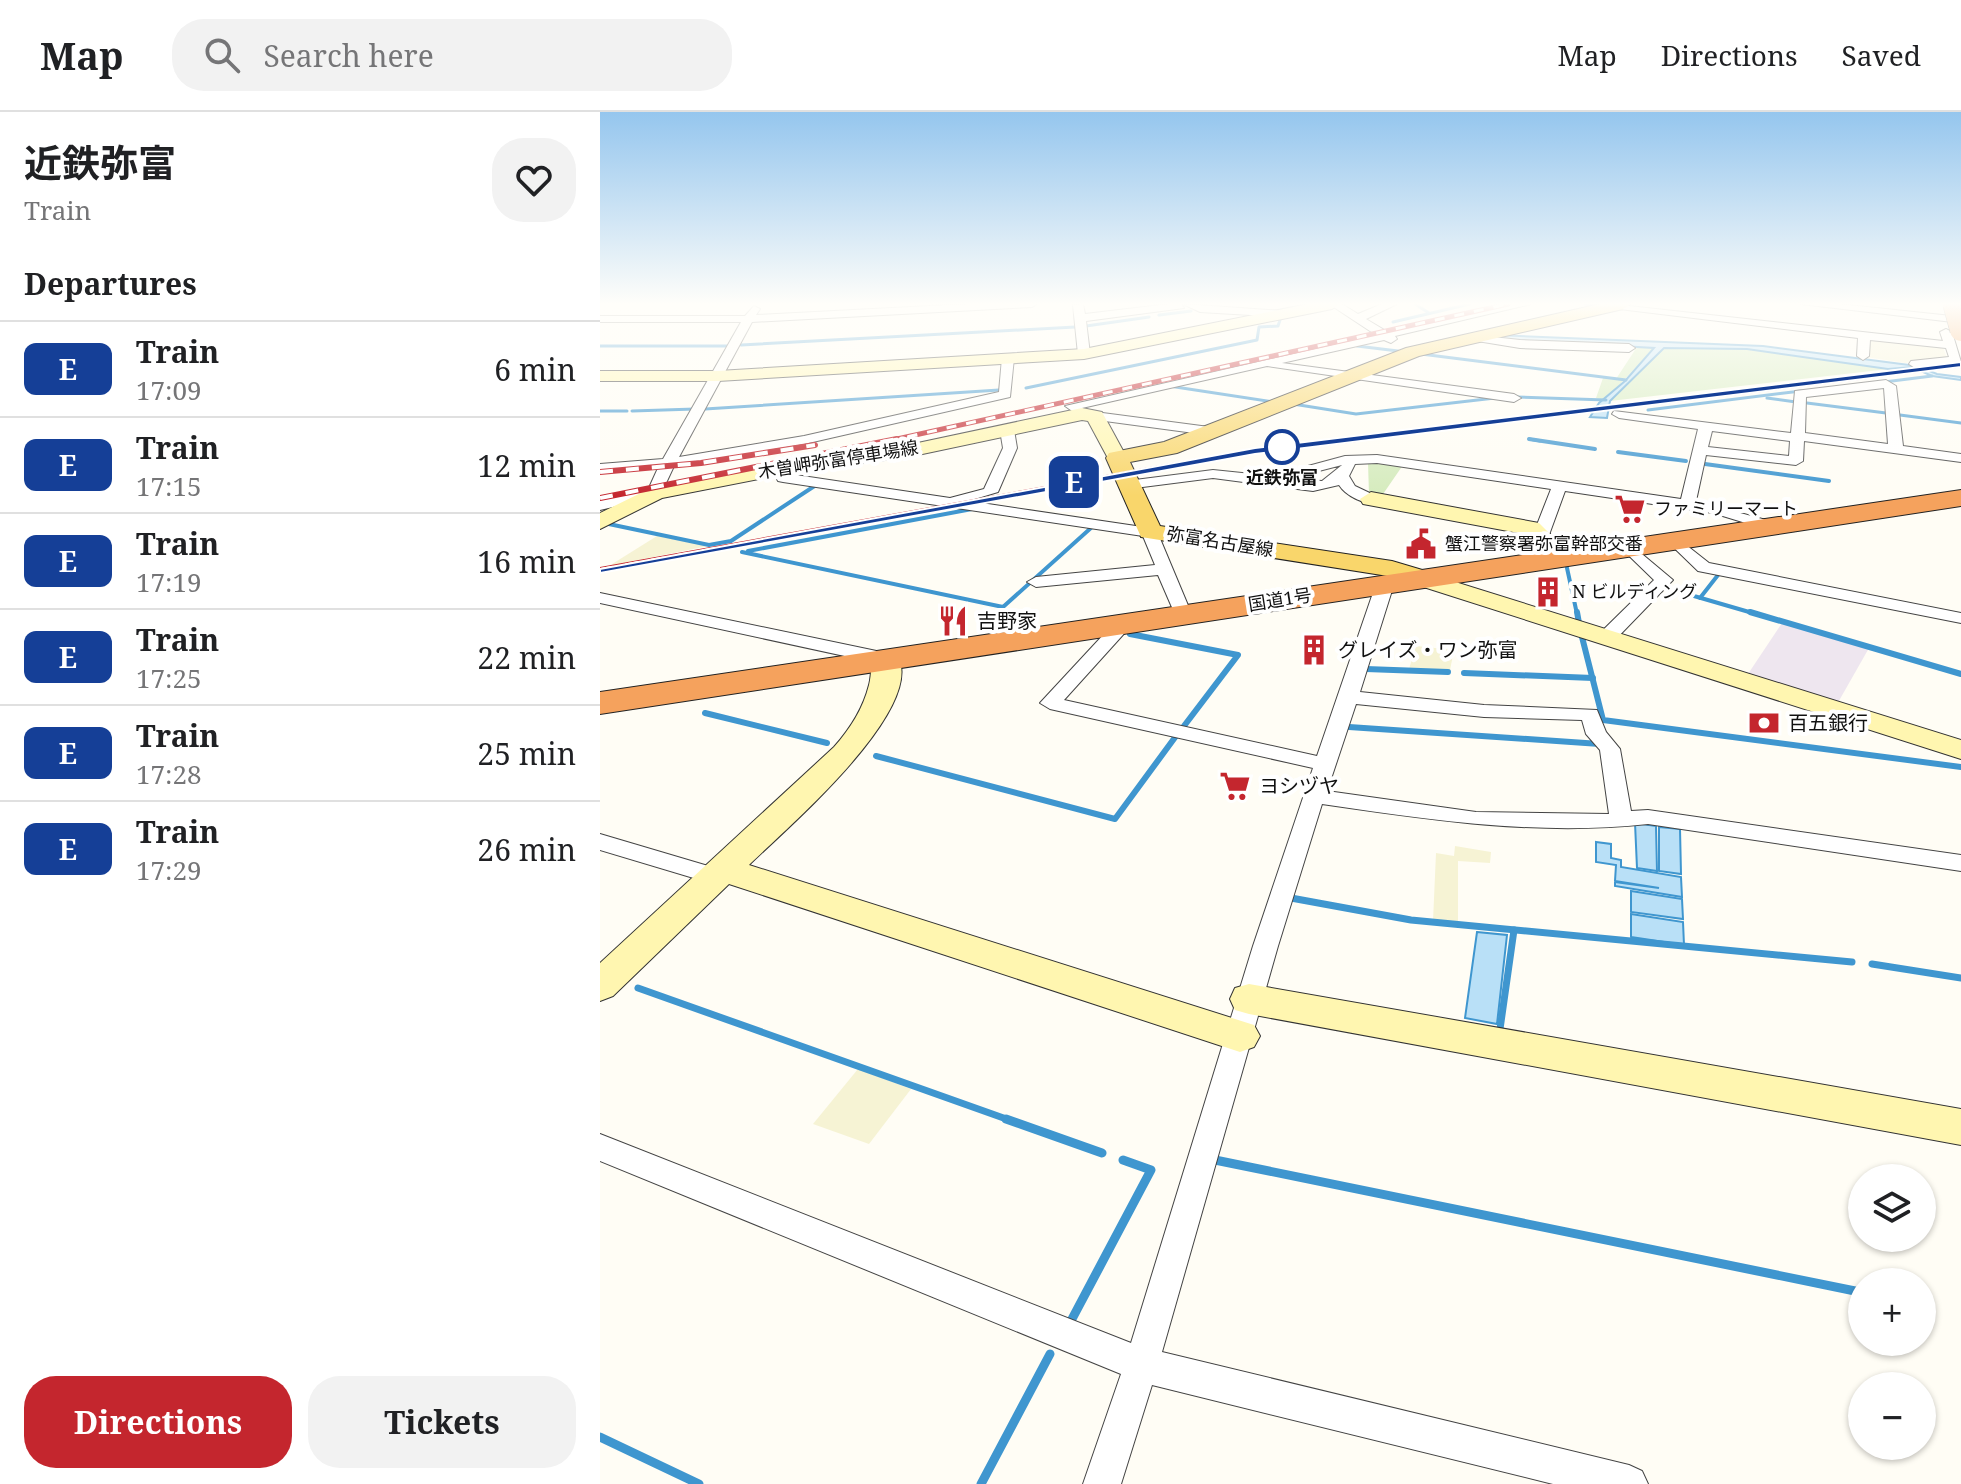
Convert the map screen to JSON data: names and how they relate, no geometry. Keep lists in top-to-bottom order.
{
  "streets": {
    "highway": ["国道1号"],
    "main road": ["弥富名古屋線"],
    "street": ["木曽岬弥富停車場線"]
  },
  "crossings": [
    ["弥富名古屋線", "国道1号"]
  ],
  "places": {
    "other": ["近鉄弥富"],
    "supermarket": ["ファミリーマート", "ヨシヅヤ"],
    "public building": ["蟹江警察署弥富幹部交番"],
    "building": ["N ビルディング", "グレイズ・ワン弥富"],
    "restaurant": ["吉野家"],
    "bank": ["百五銀行"]
  },
  "page": {
    "header": "Map",
    "search": "Search here",
    "nav": ["Map", "Directions", "Saved"],
    "heading": [
      ["近鉄弥富", "Train"],
      "Departures"
    ],
    "on_map": "E",
    "list": [
      {
        "mark": "E",
        "name": "Train",
        "note": "17:09",
        "value": "6 min"
      },
      {
        "mark": "E",
        "name": "Train",
        "note": "17:15",
        "value": "12 min"
      },
      {
        "mark": "E",
        "name": "Train",
        "note": "17:19",
        "value": "16 min"
      },
      {
        "mark": "E",
        "name": "Train",
        "note": "17:25",
        "value": "22 min"
      },
      {
        "mark": "E",
        "name": "Train",
        "note": "17:28",
        "value": "25 min"
      },
      {
        "mark": "E",
        "name": "Train",
        "note": "17:29",
        "value": "26 min"
      }
    ],
    "map_buttons": ["+", "−"],
    "buttons": ["Directions", "Tickets"]
  }
}
